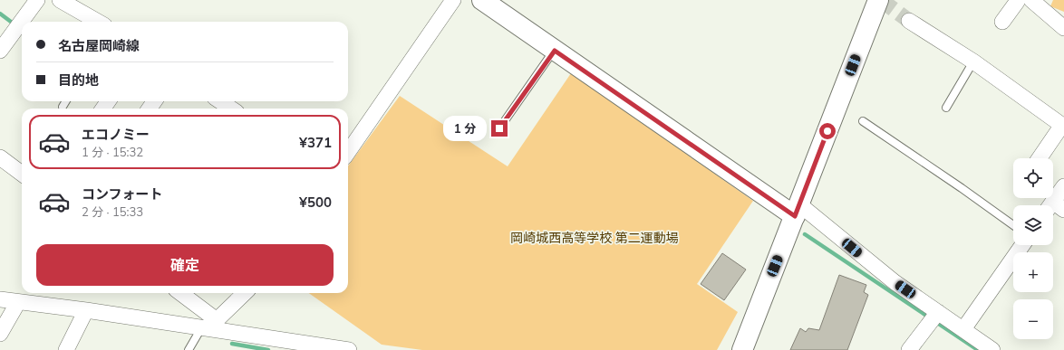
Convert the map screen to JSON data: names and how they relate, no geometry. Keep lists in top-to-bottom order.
{
  "parks": ["岡崎城西高等学校 第二運動場"],
  "page": {
    "banner": ["名古屋岡崎線", "目的地"],
    "list": [
      {
        "name": "エコノミー",
        "note": "1 分 · 15:32",
        "value": "¥371"
      },
      {
        "name": "コンフォート",
        "note": "2 分 · 15:33",
        "value": "¥500"
      }
    ],
    "bubble": "1 分",
    "map_buttons": ["+", "−"],
    "buttons": "確定"
  }
}
